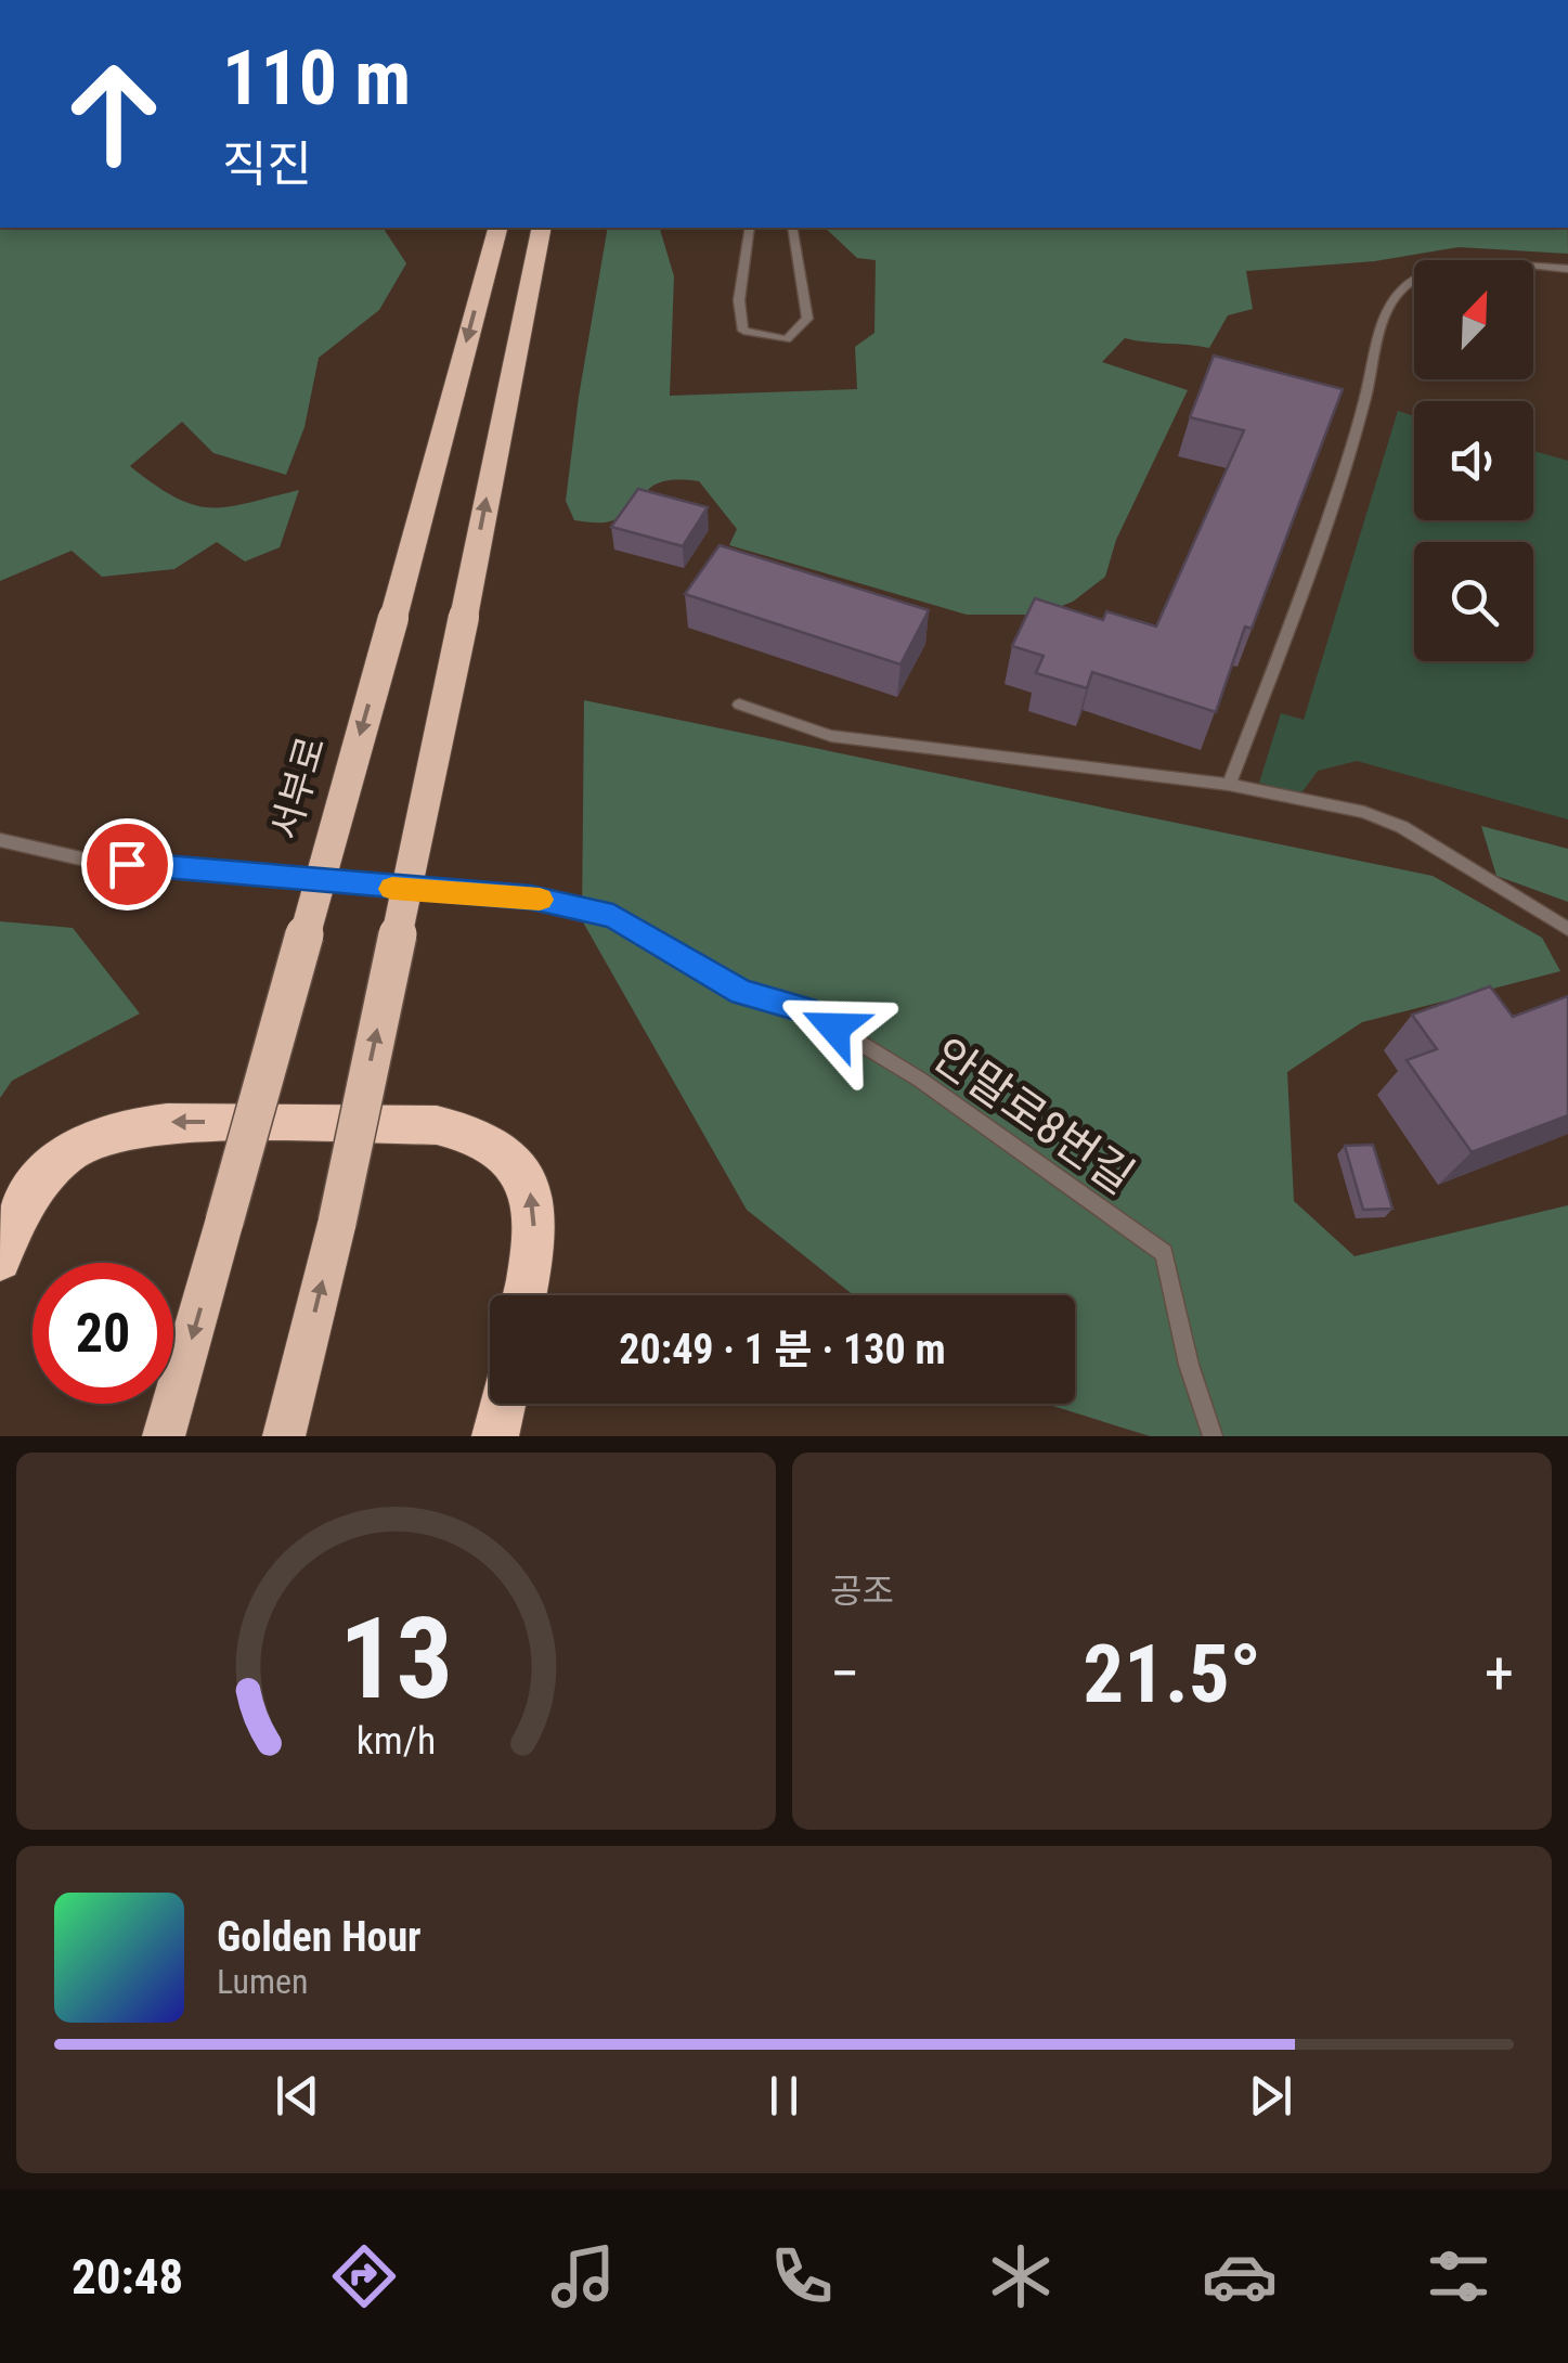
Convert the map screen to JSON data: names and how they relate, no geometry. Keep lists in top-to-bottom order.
{
  "streets": {
    "highway": ["서부로"],
    "lane": ["안말로8번길"]
  },
  "north": "top right",
  "page": {
    "turn": ["110 m", "직진"],
    "limit": "20",
    "trip": "20:49 · 1 분 · 130 m",
    "tile": "공조",
    "heat": ["−", "21.5°", "+"],
    "song": ["Golden Hour", "Lumen"],
    "tabs": "20:48",
    "gauge": ["13", "km/h"]
  }
}
